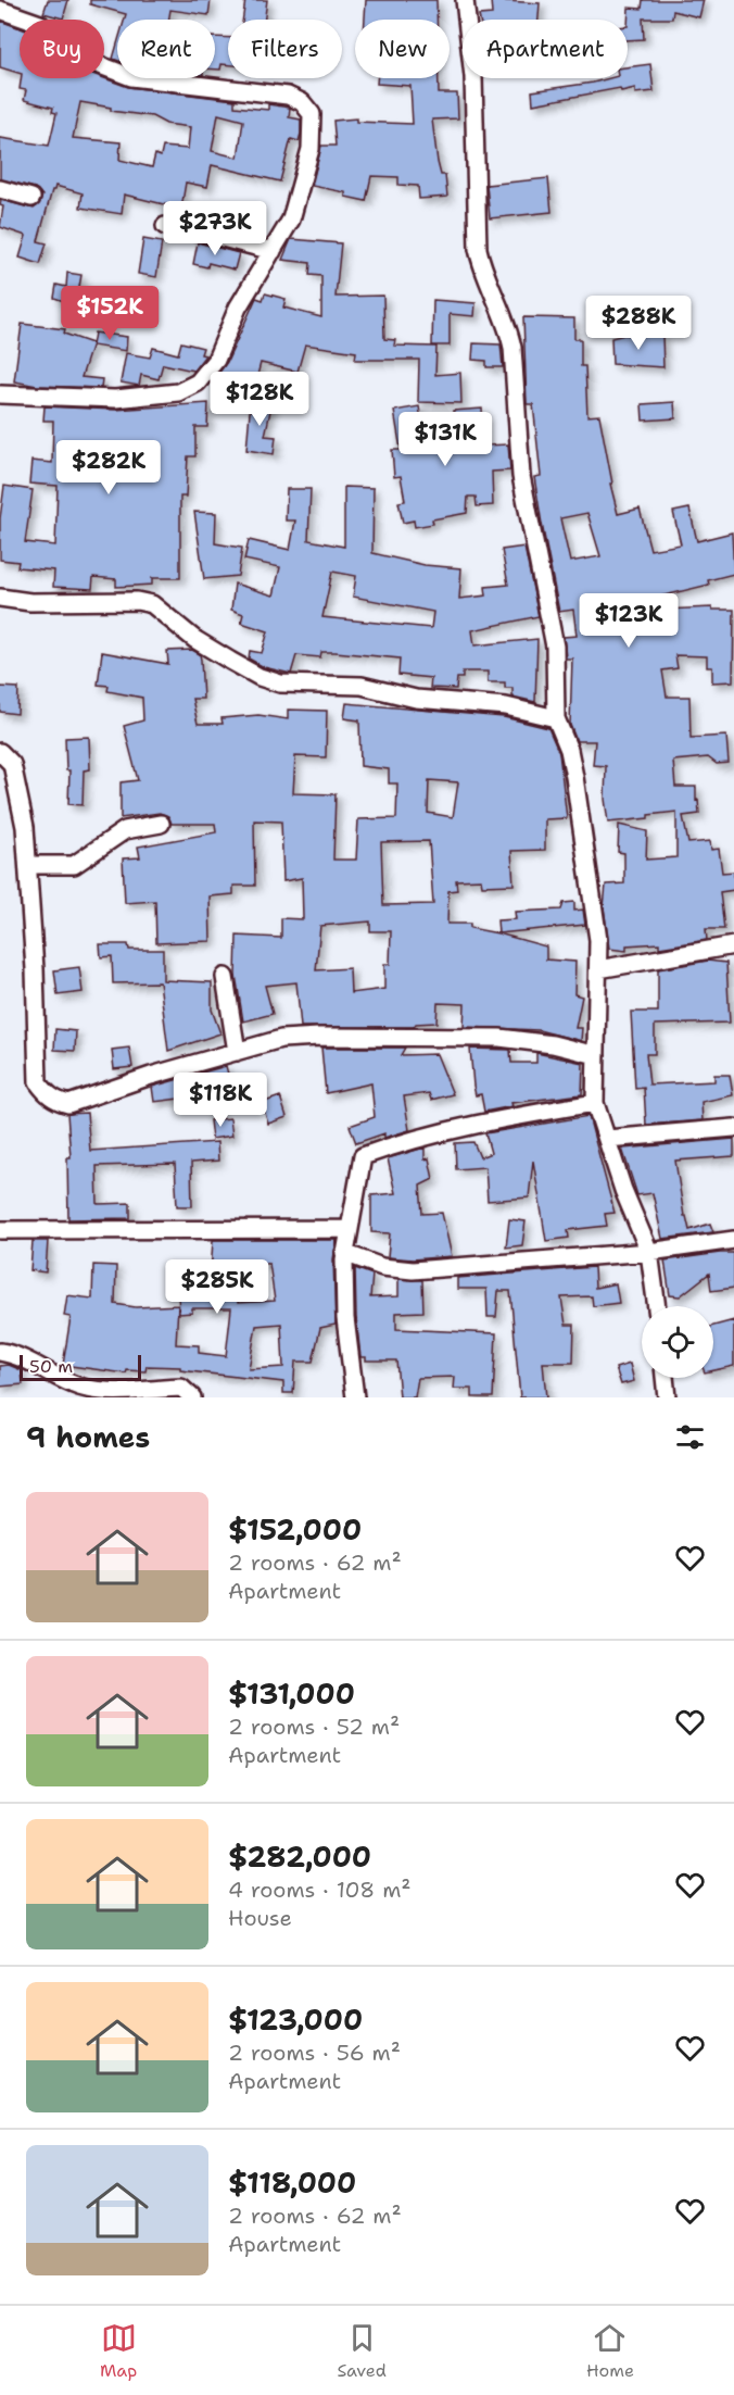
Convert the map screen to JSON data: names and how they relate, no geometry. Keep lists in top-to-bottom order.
{
  "scale_bar": "50 m",
  "page": {
    "chip": [
      "Buy",
      "Rent",
      "Filters",
      "New",
      "Apartment"
    ],
    "price": [
      "$273K",
      "$152K",
      "$288K",
      "$128K",
      "$131K",
      "$282K",
      "$123K",
      "$118K",
      "$285K"
    ],
    "scale": "50 m",
    "heading": "9 homes",
    "list": [
      {
        "name": "$152,000",
        "note": "2 rooms · 62 m² · Apartment"
      },
      {
        "name": "$131,000",
        "note": "2 rooms · 52 m² · Apartment"
      },
      {
        "name": "$282,000",
        "note": "4 rooms · 108 m² · House"
      },
      {
        "name": "$123,000",
        "note": "2 rooms · 56 m² · Apartment"
      },
      {
        "name": "$118,000",
        "note": "2 rooms · 62 m² · Apartment"
      }
    ],
    "tabs": ["Map", "Saved", "Home"]
  }
}
